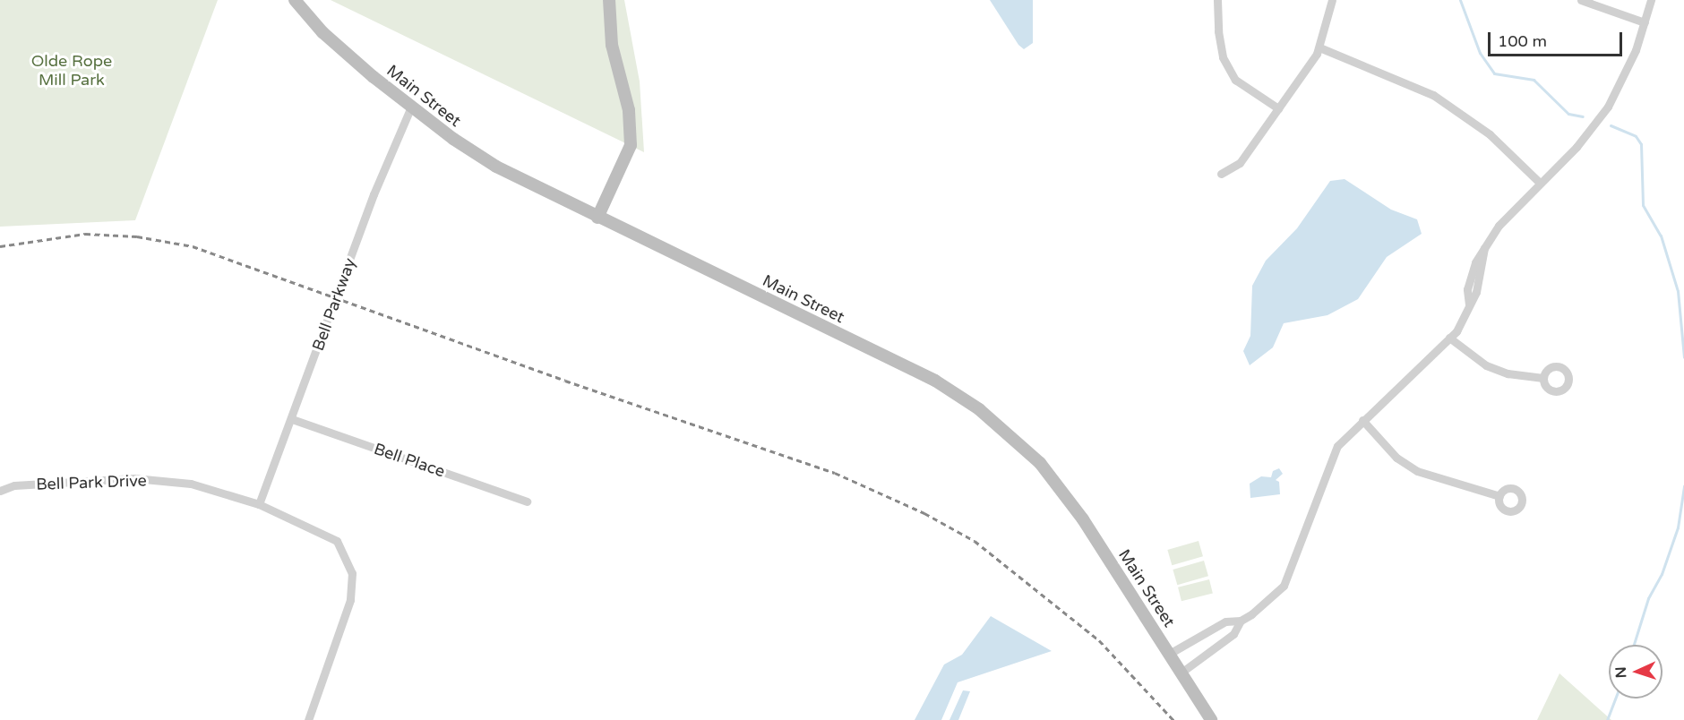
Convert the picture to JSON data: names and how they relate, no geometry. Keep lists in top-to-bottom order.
{
  "streets": {
    "main road": ["Main Street"],
    "street": ["Bell Parkway", "Bell Place", "Bell Park Drive"]
  },
  "crossings": [
    ["Main Street", "Bell Parkway"],
    ["Bell Parkway", "Bell Place"],
    ["Bell Parkway", "Bell Park Drive"]
  ],
  "parks": ["Olde Rope Mill Park"],
  "scale_bar": "100 m",
  "north": "left"
}
